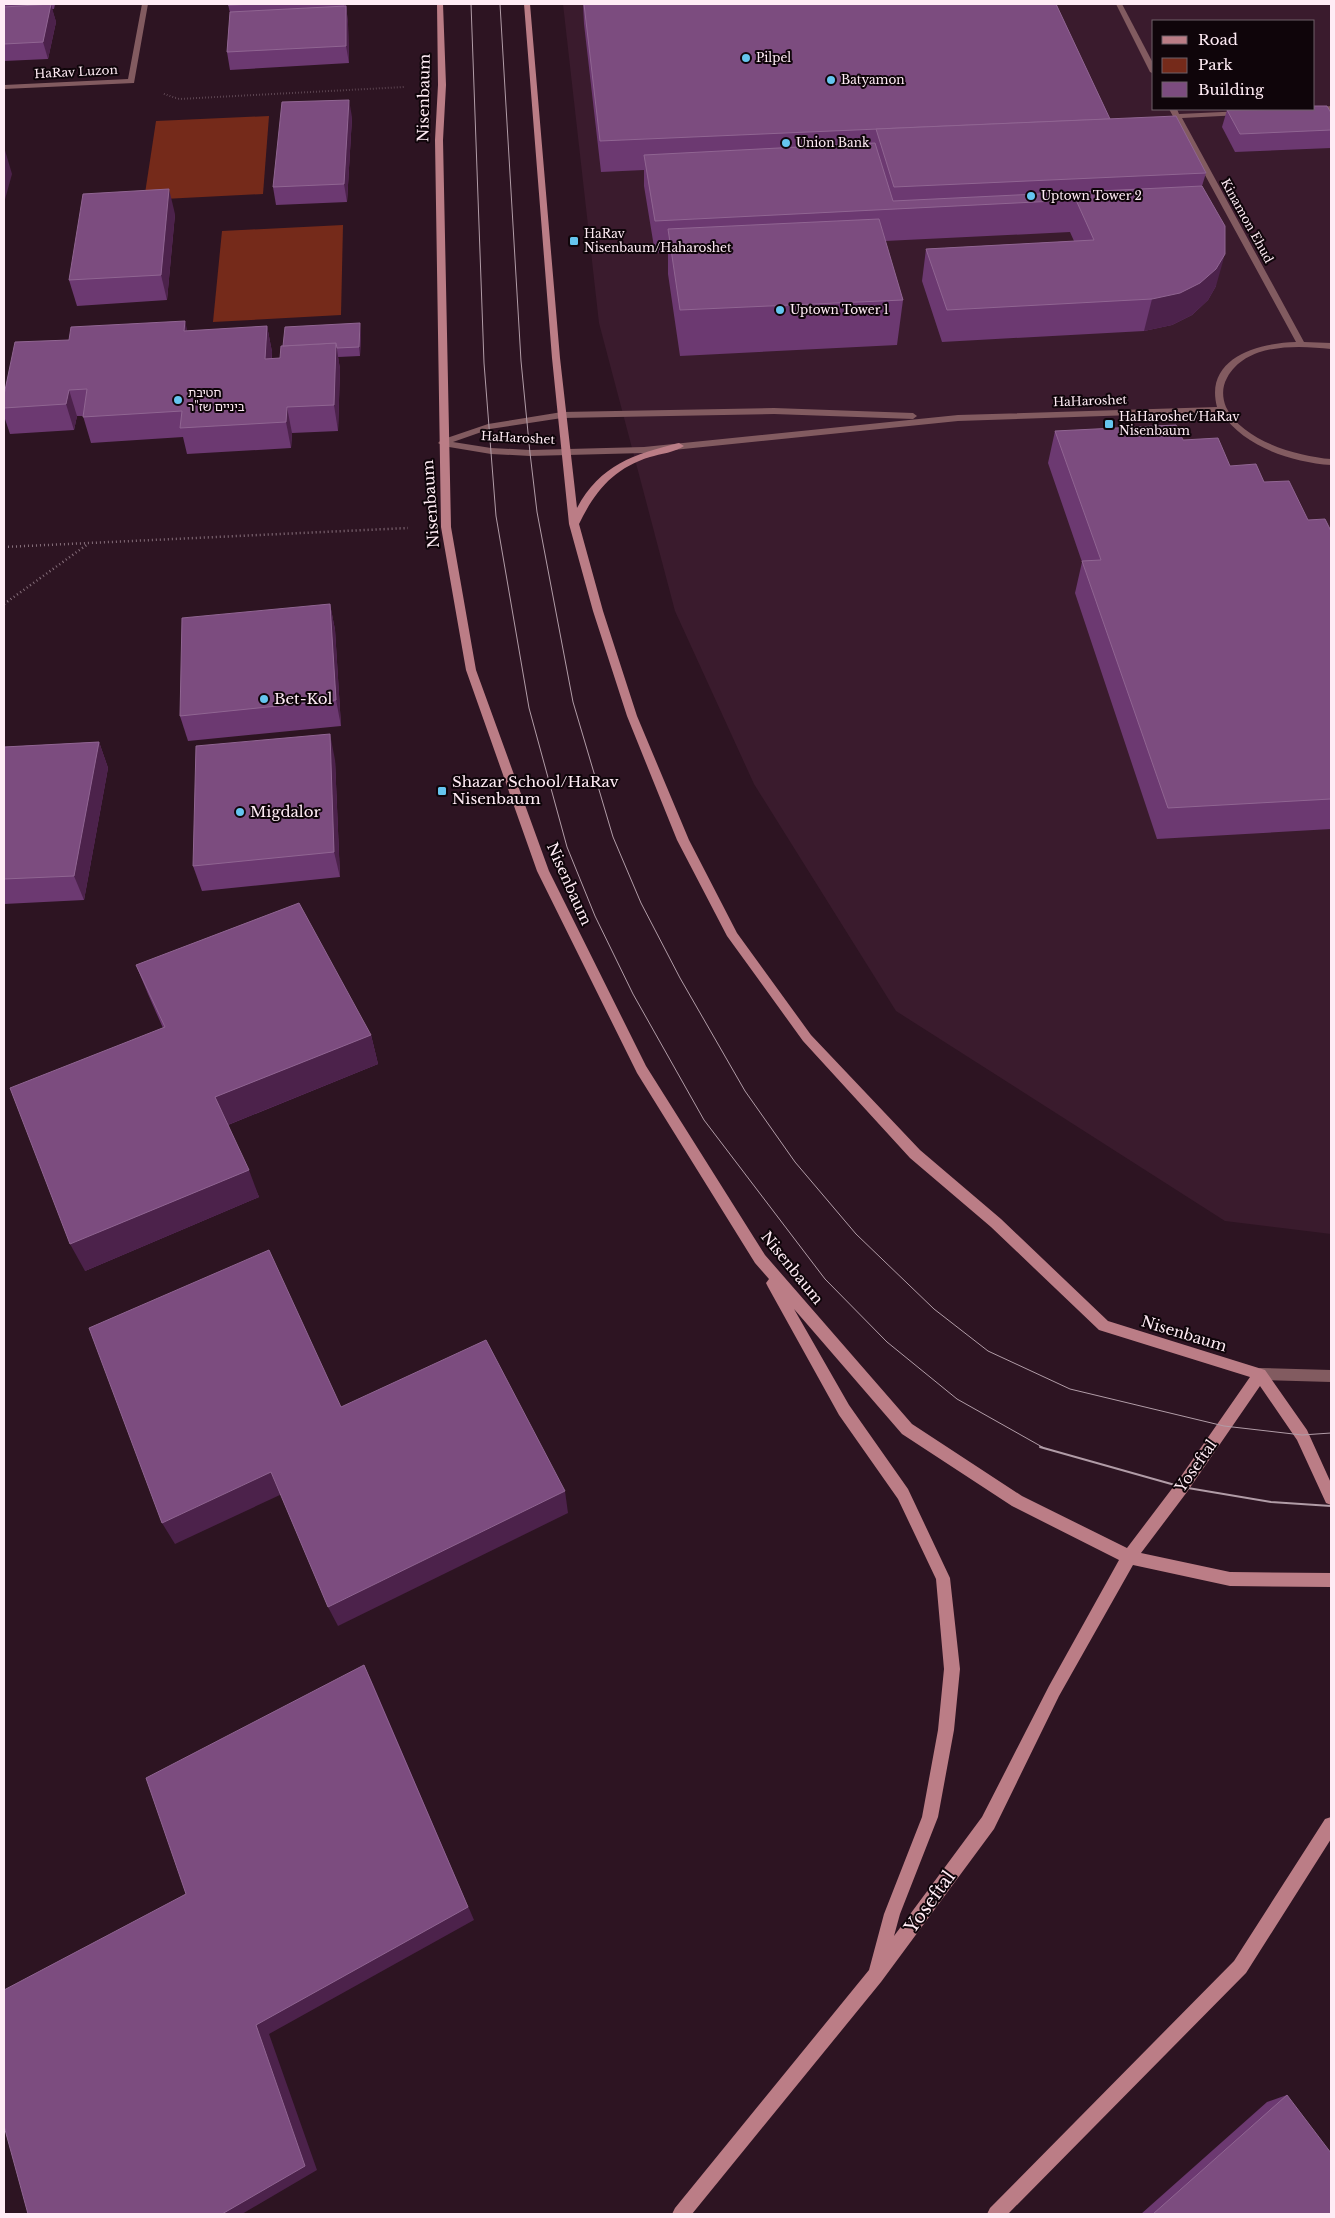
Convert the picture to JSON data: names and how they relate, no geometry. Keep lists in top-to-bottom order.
{
  "streets": {
    "main road": ["Nisenbaum", "Yoseftal"],
    "street": ["HaRav Luzon", "Kinamon Ehud", "HaHaroshet"]
  },
  "crossings": [
    ["Nisenbaum", "HaHaroshet"],
    ["Nisenbaum", "Yoseftal"]
  ],
  "places": {
    "other": [
      "Pilpel",
      "Batyamon",
      "Union Bank",
      "Uptown Tower 2",
      "Uptown Tower 1",
      "חטיבת ביניים שז\"ר",
      "Bet-Kol",
      "Migdalor"
    ],
    "transit": ["HaRav Nisenbaum/Haharoshet", "HaHaroshet/HaRav Nisenbaum", "Shazar School/HaRav Nisenbaum"]
  },
  "legend": ["Road", "Park", "Building"]
}
